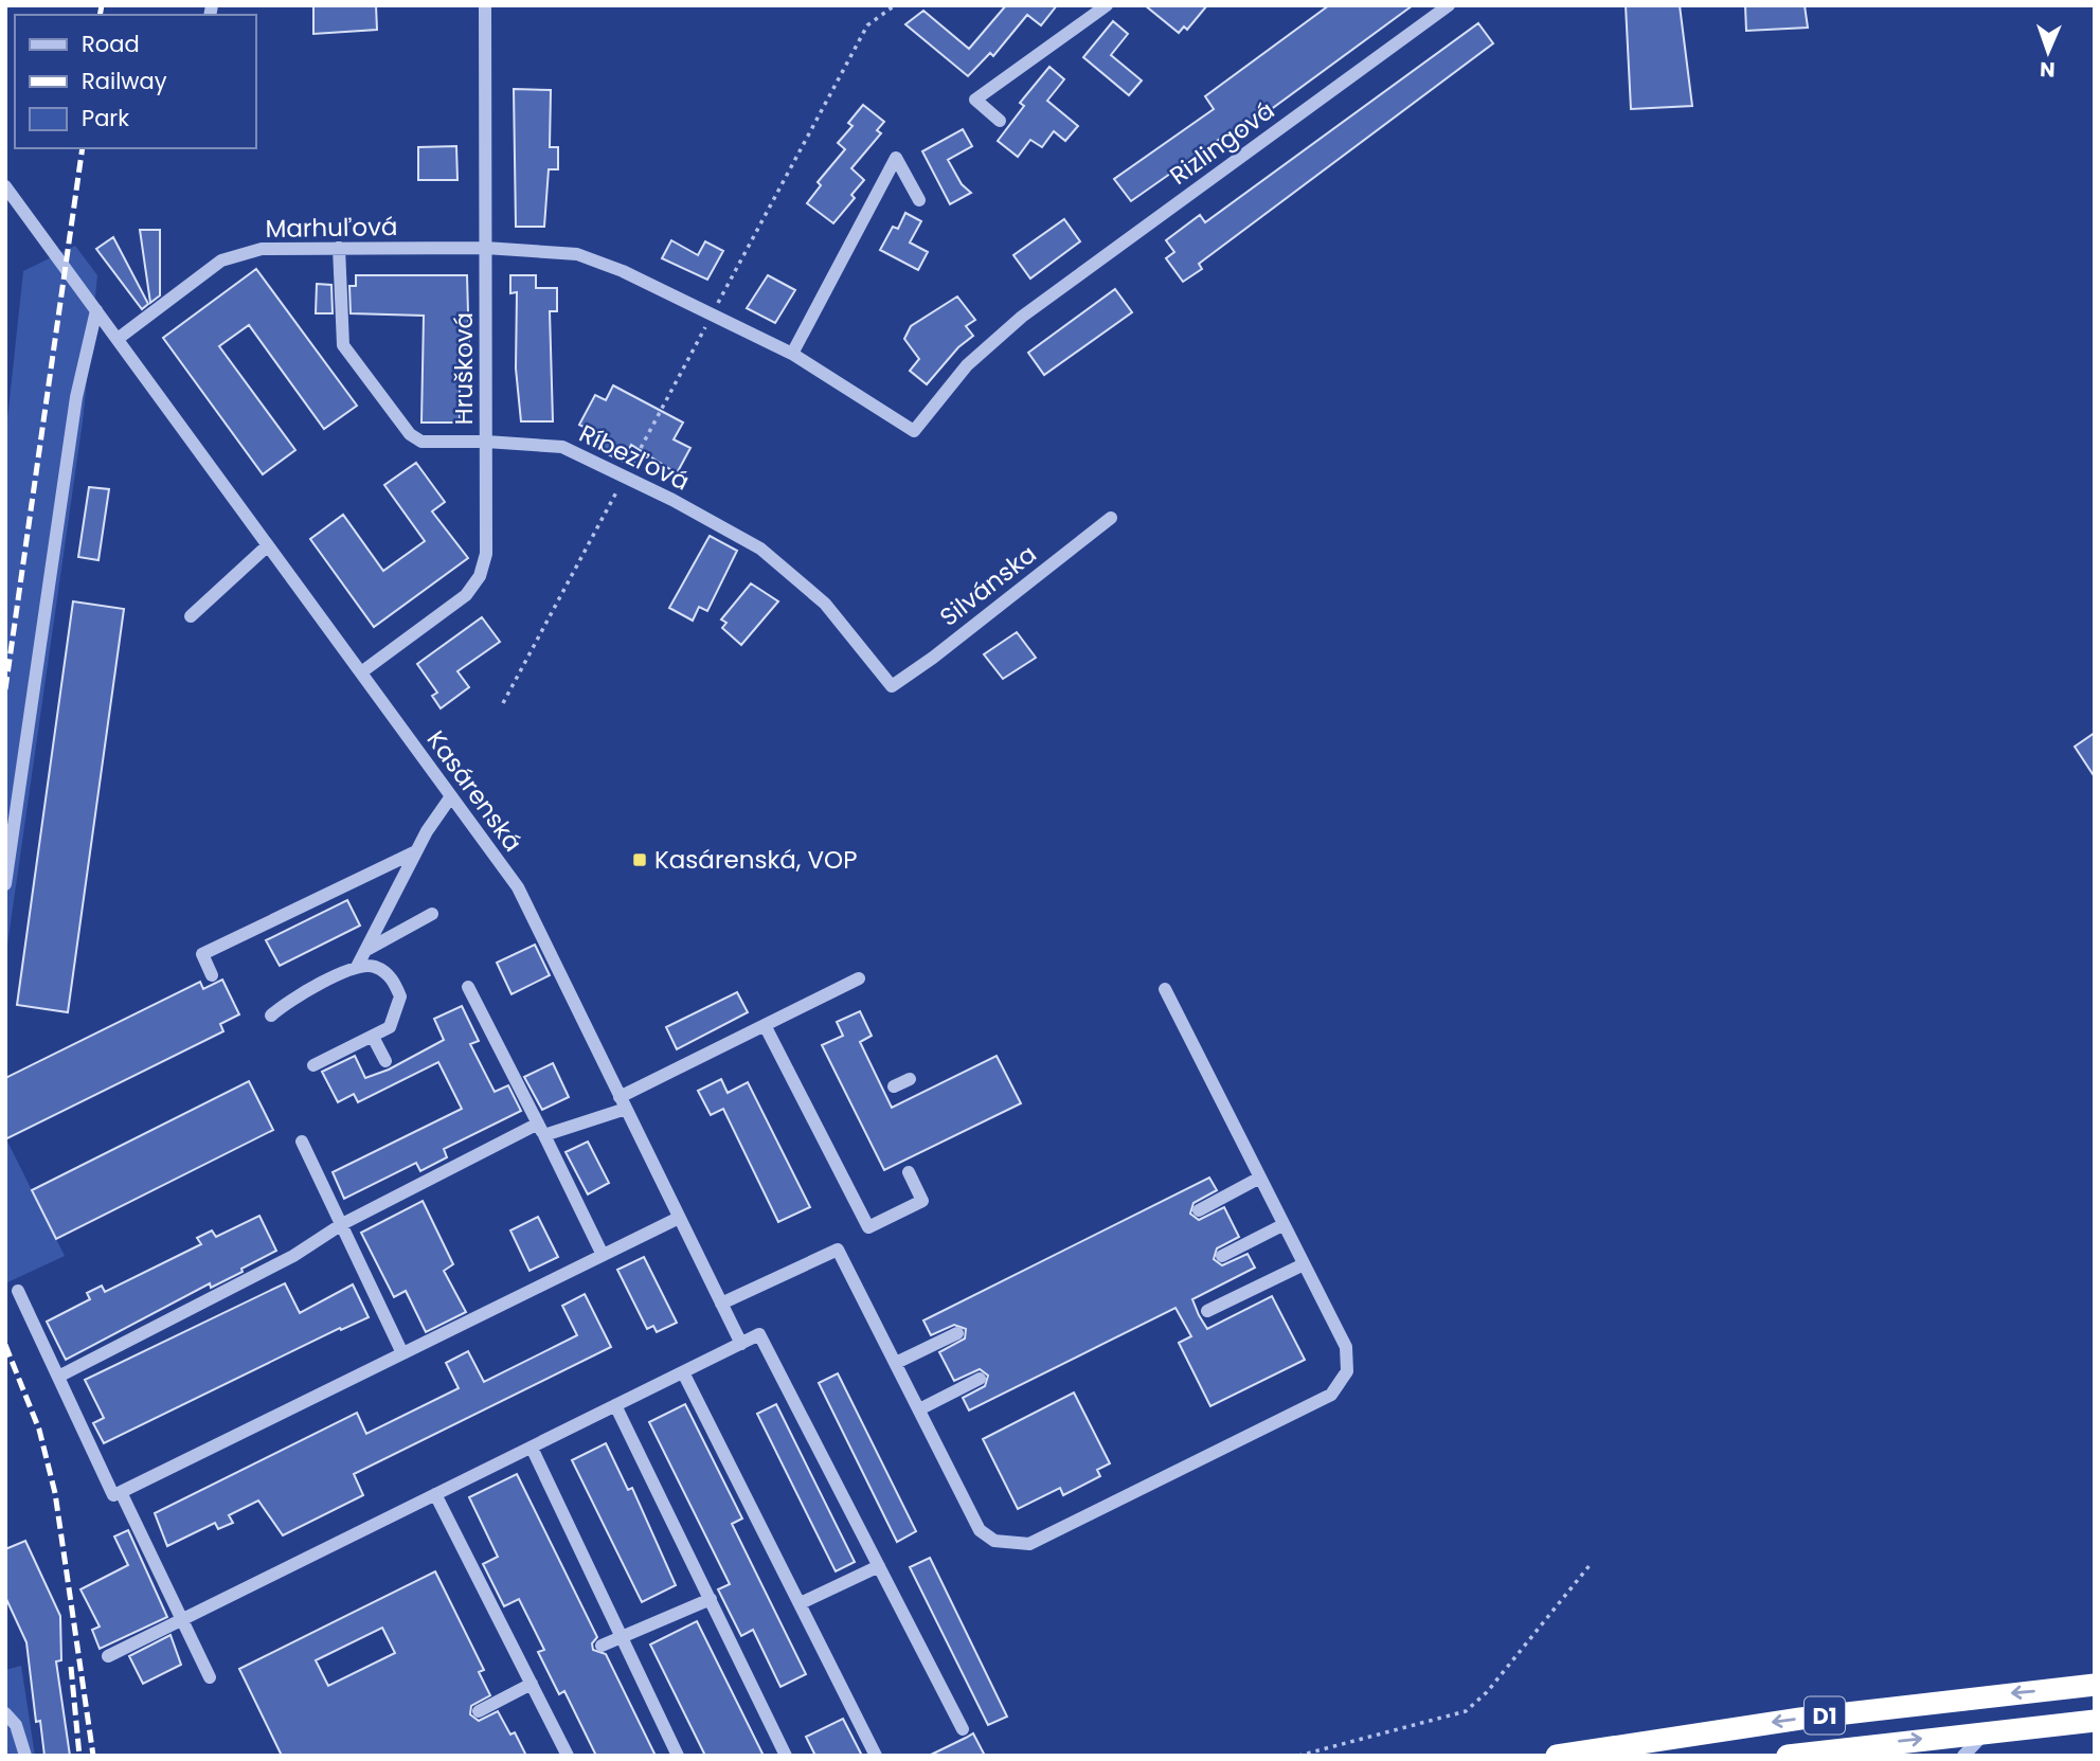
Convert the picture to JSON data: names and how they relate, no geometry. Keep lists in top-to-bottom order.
{
  "streets": {
    "highway": ["D1"],
    "street": [
      "Rizlingová",
      "Marhuľová",
      "Hrušková",
      "Ríbezľová",
      "Silvánska",
      "Kasárenská"
    ]
  },
  "crossings": [
    ["Rizlingová", "Marhuľová"],
    ["Marhuľová", "Hrušková"],
    ["Marhuľová", "Ríbezľová"],
    ["Marhuľová", "Kasárenská"],
    ["Hrušková", "Ríbezľová"],
    ["Hrušková", "Kasárenská"],
    ["Ríbezľová", "Silvánska"]
  ],
  "places": {
    "transit": ["Kasárenská, VOP"]
  },
  "legend": ["Road", "Railway", "Park"],
  "north": "bottom"
}
